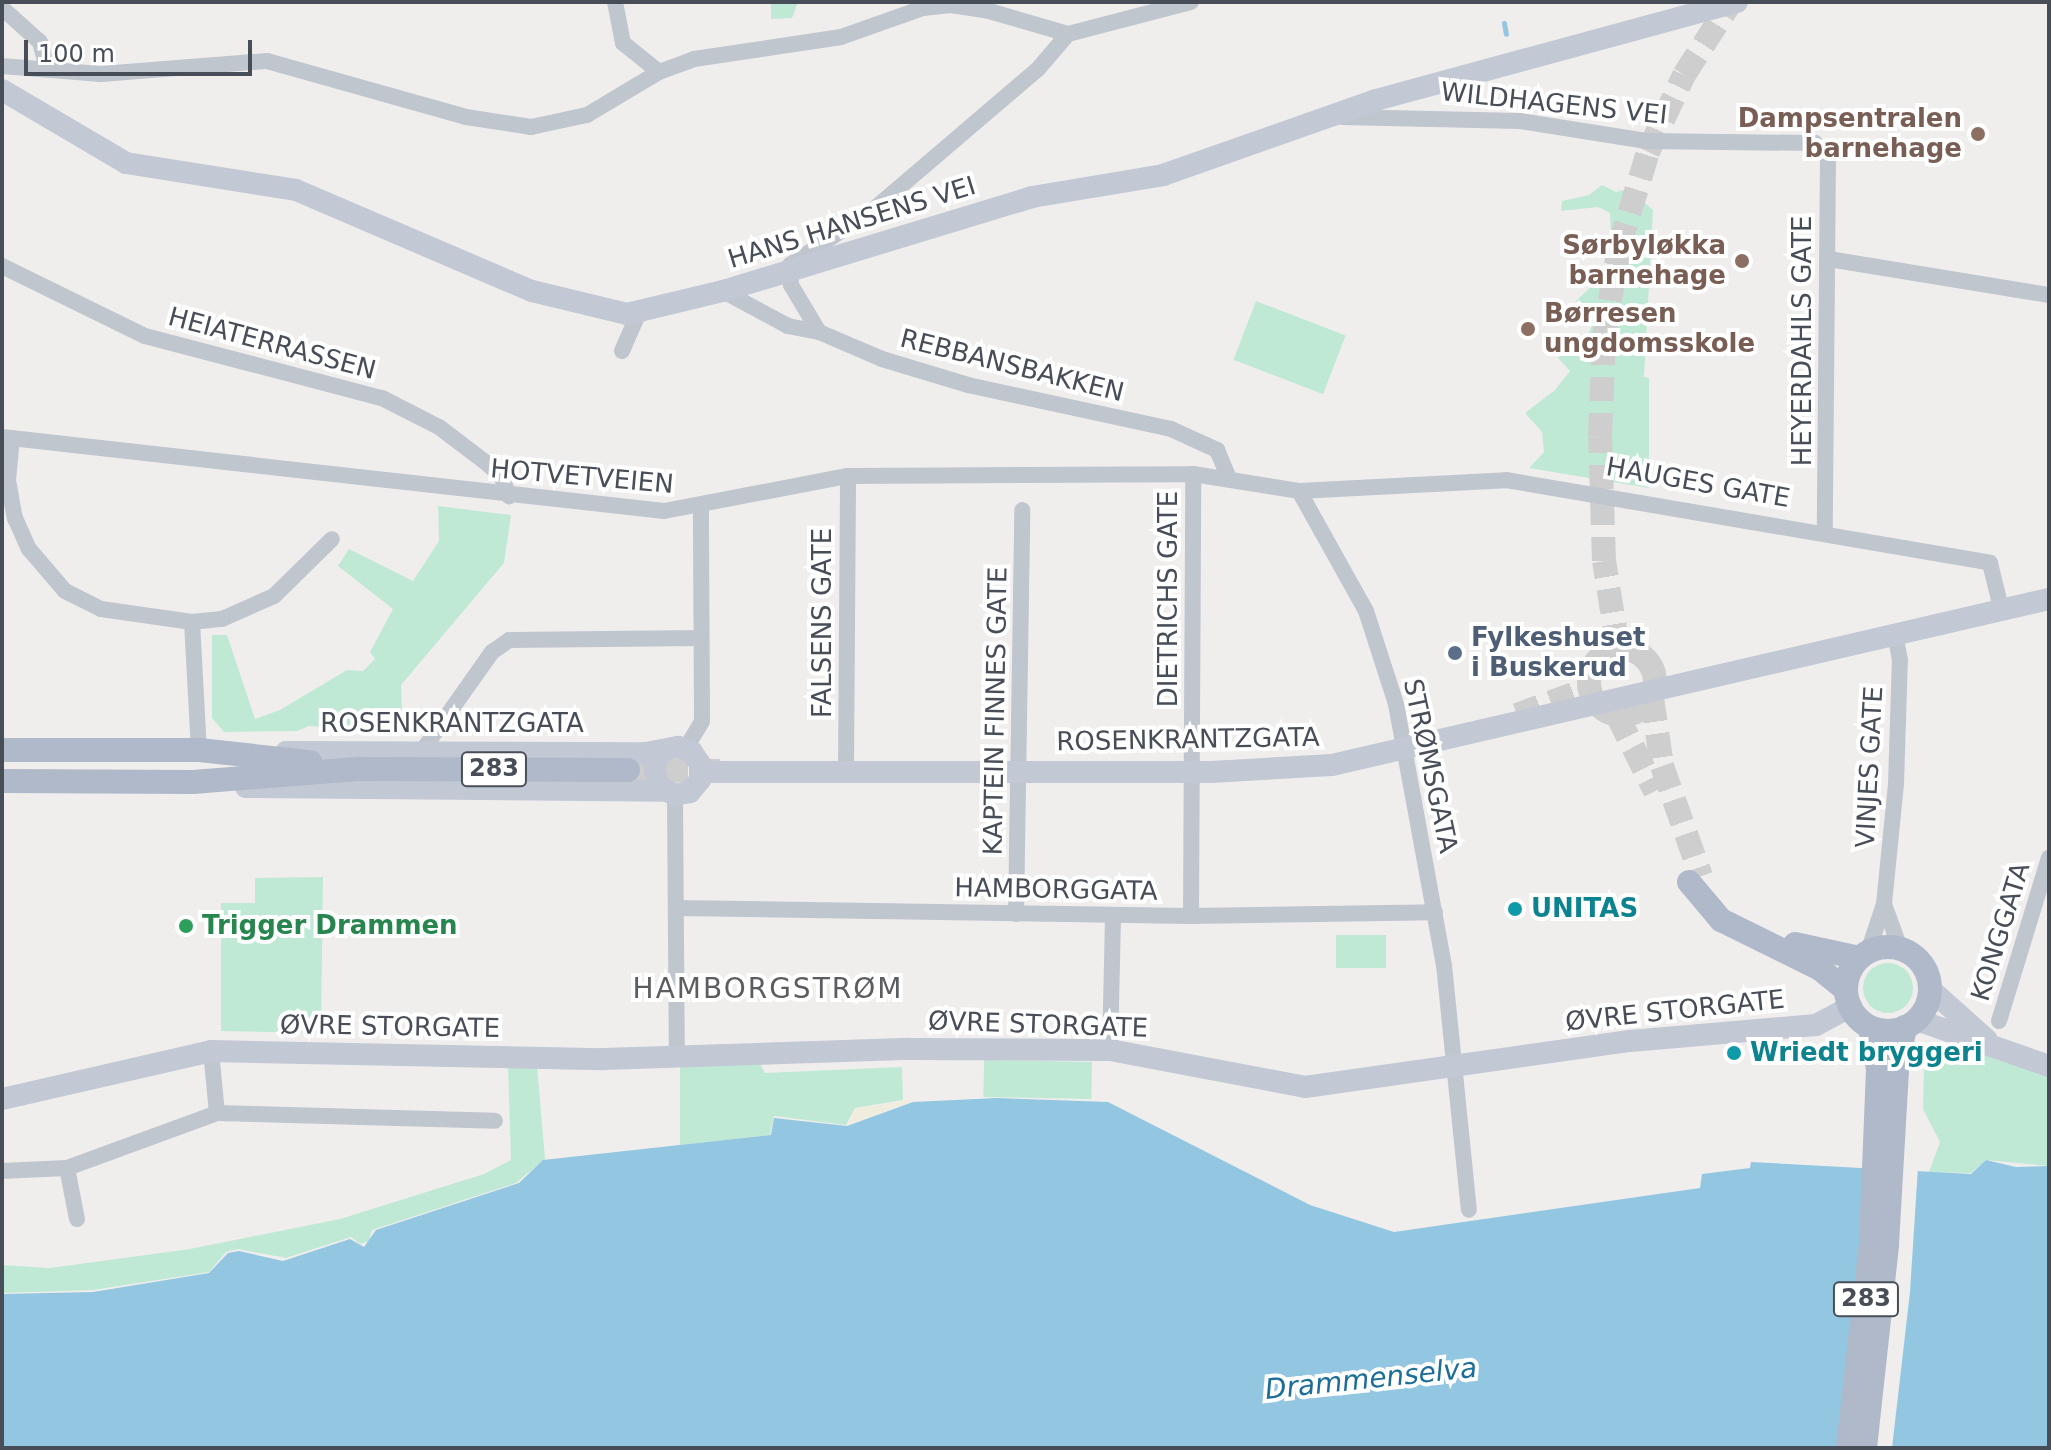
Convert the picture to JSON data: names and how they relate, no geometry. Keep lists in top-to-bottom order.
{
  "streets": {
    "main road": [
      "HANS HANSENS VEI",
      "ROSENKRANTZGATA",
      "283",
      "ØVRE STORGATE"
    ],
    "street": [
      "WILDHAGENS VEI",
      "HEYERDAHLS GATE",
      "HEIATERRASSEN",
      "REBBANSBAKKEN",
      "HOTVETVEIEN",
      "HAUGES GATE",
      "DIETRICHS GATE",
      "FALSENS GATE",
      "KAPTEIN FINNES GATE",
      "STRØMSGATA",
      "VINJES GATE",
      "HAMBORGGATA",
      "KONGGATA"
    ]
  },
  "crossings": [
    ["WILDHAGENS VEI", "HANS HANSENS VEI"],
    ["WILDHAGENS VEI", "HEYERDAHLS GATE"],
    ["HANS HANSENS VEI", "REBBANSBAKKEN"],
    ["HEYERDAHLS GATE", "HAUGES GATE"],
    ["HEIATERRASSEN", "HOTVETVEIEN"],
    ["REBBANSBAKKEN", "HOTVETVEIEN"],
    ["HOTVETVEIEN", "HAUGES GATE"],
    ["HOTVETVEIEN", "DIETRICHS GATE"],
    ["HOTVETVEIEN", "FALSENS GATE"],
    ["HOTVETVEIEN", "STRØMSGATA"],
    ["HAUGES GATE", "ROSENKRANTZGATA"],
    ["HAUGES GATE", "STRØMSGATA"],
    ["DIETRICHS GATE", "ROSENKRANTZGATA"],
    ["DIETRICHS GATE", "HAMBORGGATA"],
    ["FALSENS GATE", "ROSENKRANTZGATA"],
    ["KAPTEIN FINNES GATE", "ROSENKRANTZGATA"],
    ["KAPTEIN FINNES GATE", "HAMBORGGATA"],
    ["ROSENKRANTZGATA", "STRØMSGATA"],
    ["ROSENKRANTZGATA", "VINJES GATE"],
    ["STRØMSGATA", "HAMBORGGATA"],
    ["STRØMSGATA", "ØVRE STORGATE"],
    ["VINJES GATE", "283"],
    ["VINJES GATE", "ØVRE STORGATE"],
    ["283", "ØVRE STORGATE"]
  ],
  "districts": ["HAMBORGSTRØM"],
  "water": ["Drammenselva"],
  "places": [
    "Dampsentralen barnehage",
    "Sørbyløkka barnehage",
    "Børresen ungdomsskole",
    "Fylkeshuset i Buskerud",
    "UNITAS",
    "Trigger Drammen",
    "Wriedt bryggeri"
  ],
  "scale_bar": "100 m"
}
